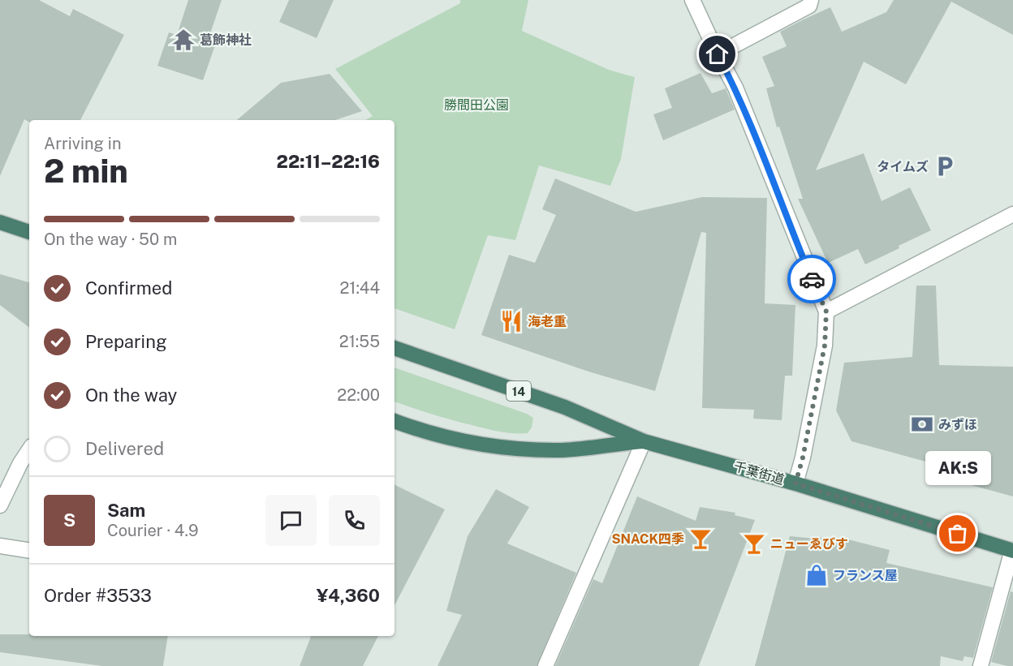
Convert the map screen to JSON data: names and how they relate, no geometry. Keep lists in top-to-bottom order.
{
  "streets": {
    "highway": ["14", "千葉街道"]
  },
  "parks": ["勝間田公園"],
  "places": {
    "temple": ["葛飾神社"],
    "parking": ["タイムズ"],
    "restaurant": ["海老重"],
    "bank": ["みずほ"],
    "other": ["AK:S"],
    "bar": ["SNACK四季", "ニューゑびす"],
    "shop": ["フランス屋"]
  },
  "page": {
    "heading": ["2 min", "Arriving in", "22:11–22:16"],
    "panel": [
      "Sam",
      "Courier · 4.9",
      "Order #3533",
      "¥4,360"
    ],
    "bar": "On the way · 50 m",
    "list": [
      ["Confirmed", "21:44"],
      ["Preparing", "21:55"],
      ["On the way", "22:00"],
      "Delivered"
    ],
    "bubble": "AK:S",
    "round": "S"
  }
}
